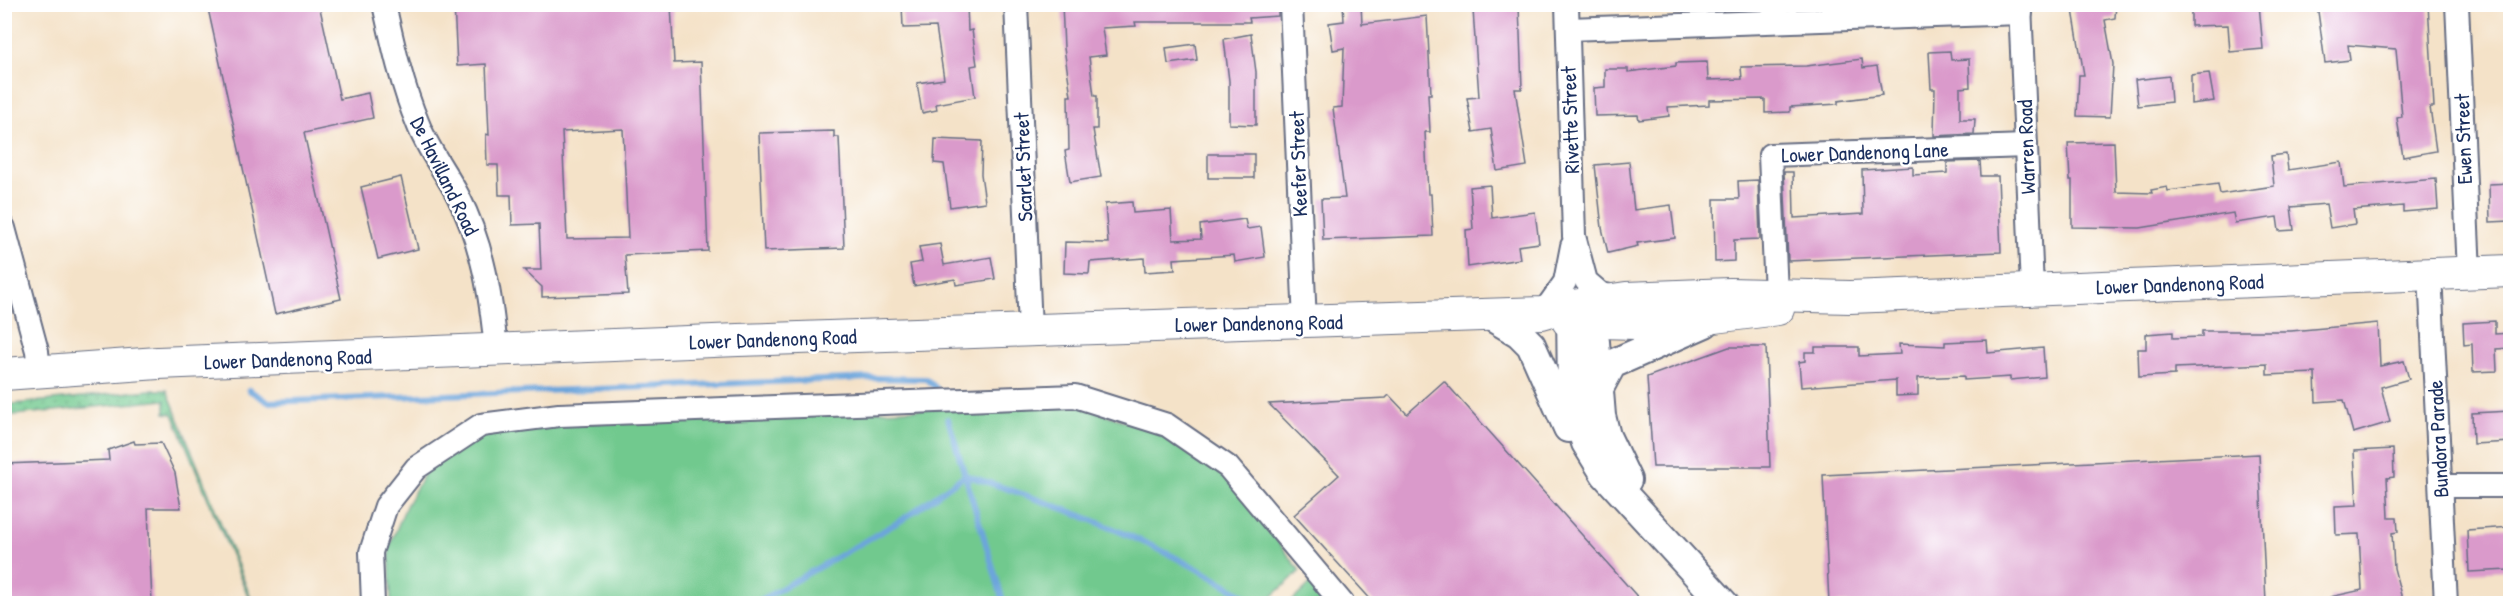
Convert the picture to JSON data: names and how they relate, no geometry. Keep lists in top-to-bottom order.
{
  "streets": {
    "highway": ["Lower Dandenong Road"],
    "street": [
      "Rivette Street",
      "Ewen Street",
      "Warren Road",
      "Lower Dandenong Lane",
      "Keefer Street",
      "Scarlet Street",
      "De Havilland Road",
      "Bundora Parade"
    ]
  },
  "crossings": [
    ["Rivette Street", "Lower Dandenong Road"],
    ["Ewen Street", "Lower Dandenong Road"],
    ["Warren Road", "Lower Dandenong Lane"],
    ["Warren Road", "Lower Dandenong Road"],
    ["Lower Dandenong Lane", "Lower Dandenong Road"],
    ["Keefer Street", "Lower Dandenong Road"],
    ["Scarlet Street", "Lower Dandenong Road"],
    ["De Havilland Road", "Lower Dandenong Road"],
    ["Lower Dandenong Road", "Bundora Parade"]
  ]
}
